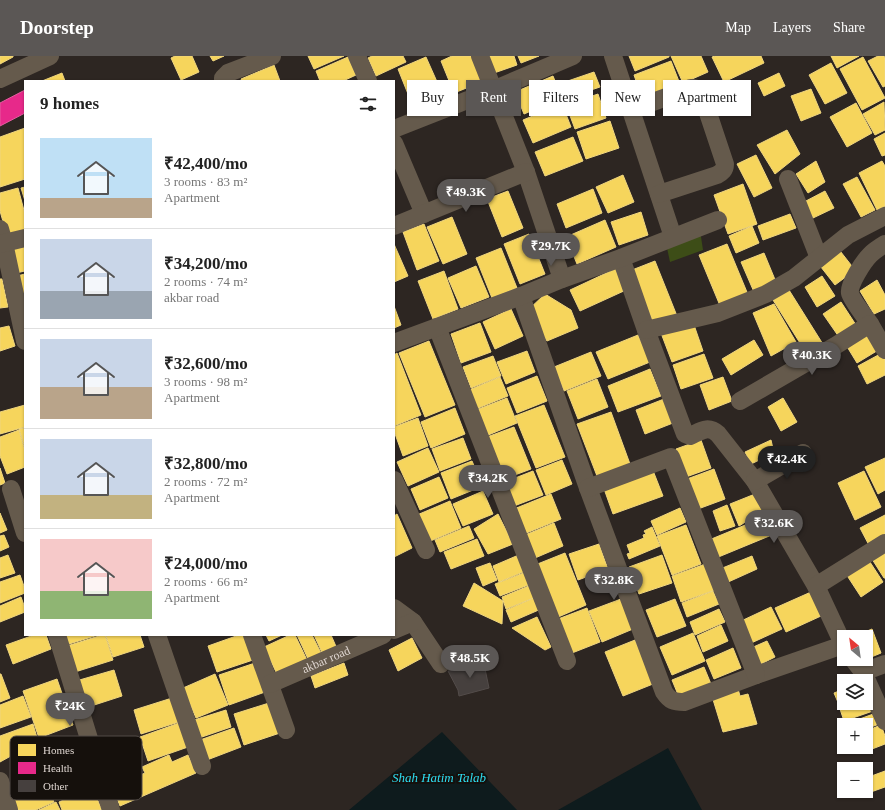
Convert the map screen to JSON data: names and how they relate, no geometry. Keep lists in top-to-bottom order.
{
  "streets": {
    "street": ["akbar road"]
  },
  "water": ["Shah Hatim Talab"],
  "legend": ["Homes", "Health", "Other"],
  "north": "top left",
  "page": {
    "header": "Doorstep",
    "nav": ["Map", "Layers", "Share"],
    "chip": [
      "Buy",
      "Rent",
      "Filters",
      "New",
      "Apartment"
    ],
    "heading": "9 homes",
    "list": [
      {
        "name": "₹42,400/mo",
        "note": "3 rooms · 83 m² · Apartment"
      },
      {
        "name": "₹34,200/mo",
        "note": "2 rooms · 74 m² · akbar road"
      },
      {
        "name": "₹32,600/mo",
        "note": "3 rooms · 98 m² · Apartment"
      },
      {
        "name": "₹32,800/mo",
        "note": "2 rooms · 72 m² · Apartment"
      },
      {
        "name": "₹24,000/mo",
        "note": "2 rooms · 66 m² · Apartment"
      }
    ],
    "price": [
      "₹49.3K",
      "₹29.7K",
      "₹40.3K",
      "₹42.4K",
      "₹34.2K",
      "₹32.6K",
      "₹32.8K",
      "₹48.5K",
      "₹24K"
    ],
    "map_buttons": ["+", "−"]
  }
}
